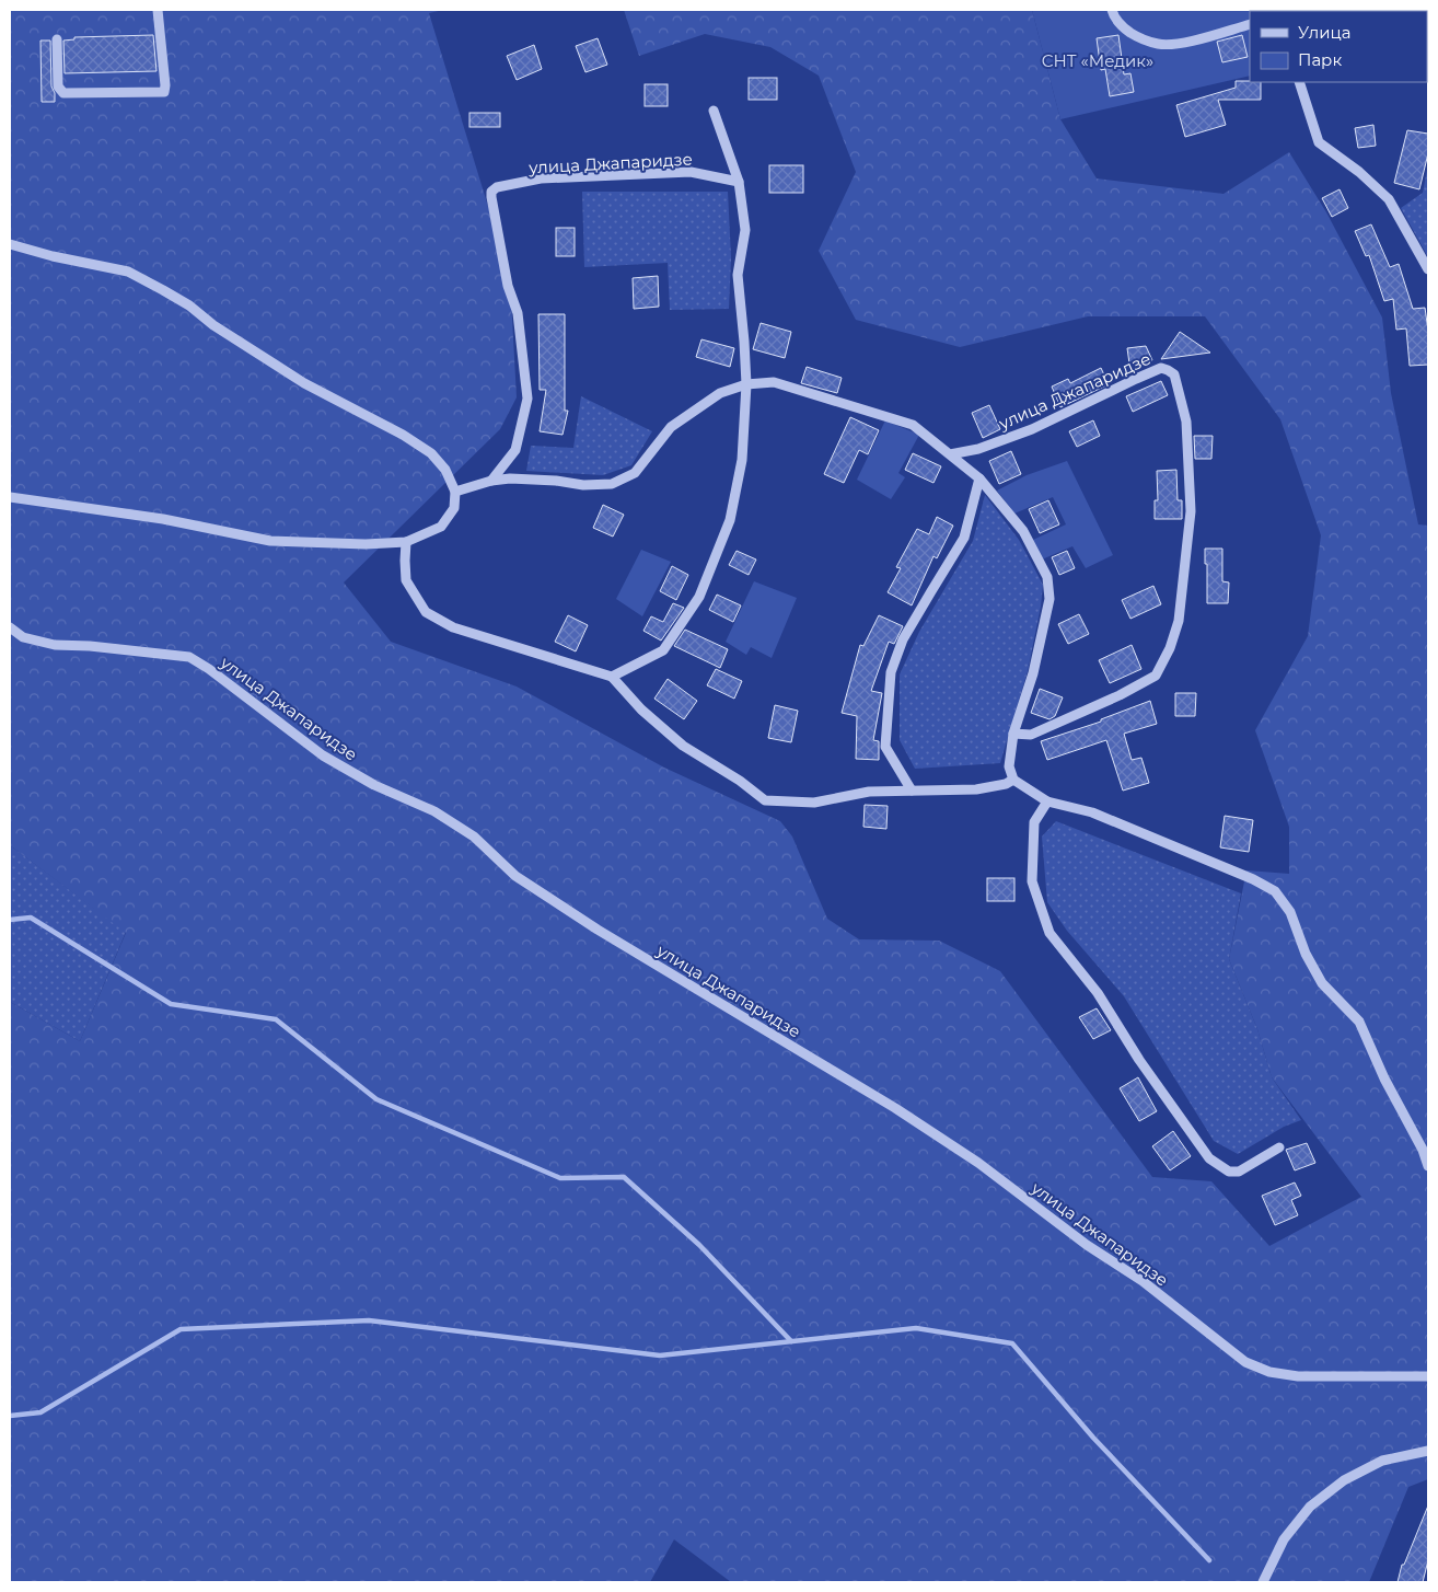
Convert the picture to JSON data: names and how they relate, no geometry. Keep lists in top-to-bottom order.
{
  "streets": {
    "street": ["улица Джапаридзе"]
  },
  "parks": ["СНТ «Медик»"],
  "legend": ["Улица", "Парк"]
}
